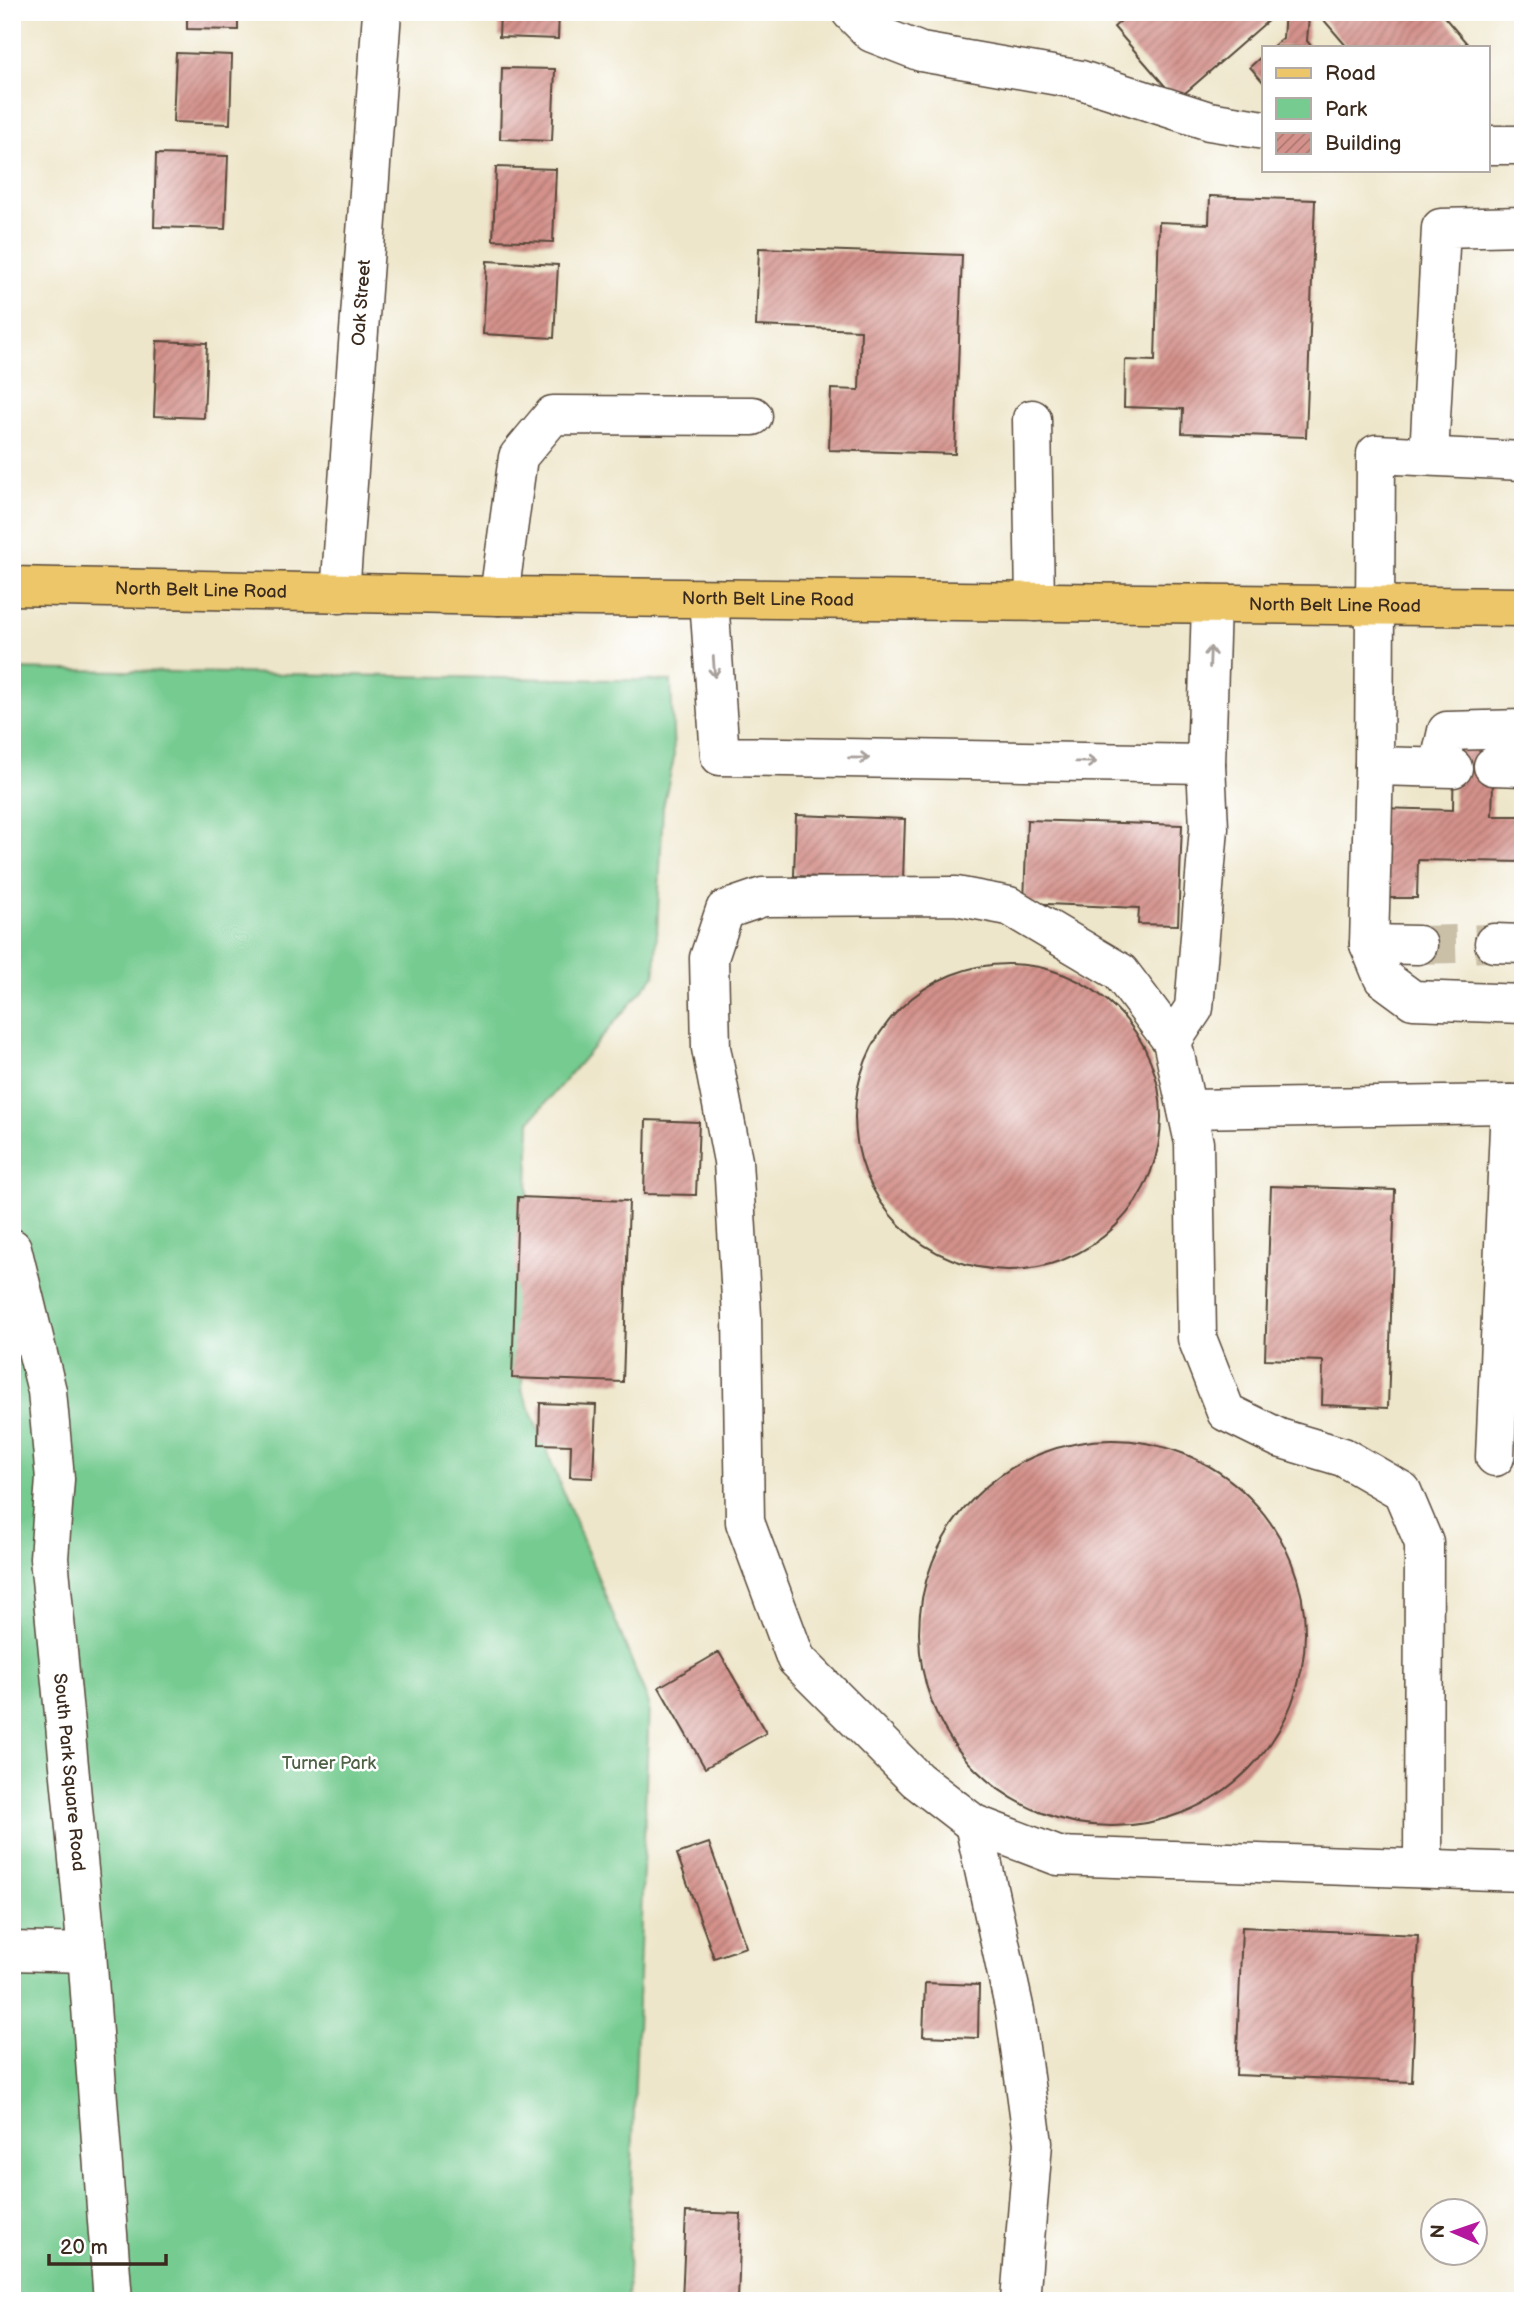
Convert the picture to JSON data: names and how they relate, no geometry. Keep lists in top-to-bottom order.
{
  "streets": {
    "main road": ["North Belt Line Road"],
    "street": ["Oak Street", "South Park Square Road"]
  },
  "crossings": [
    ["Oak Street", "North Belt Line Road"]
  ],
  "parks": ["Turner Park"],
  "legend": ["Road", "Park", "Building"],
  "scale_bar": "20 m",
  "north": "left"
}
